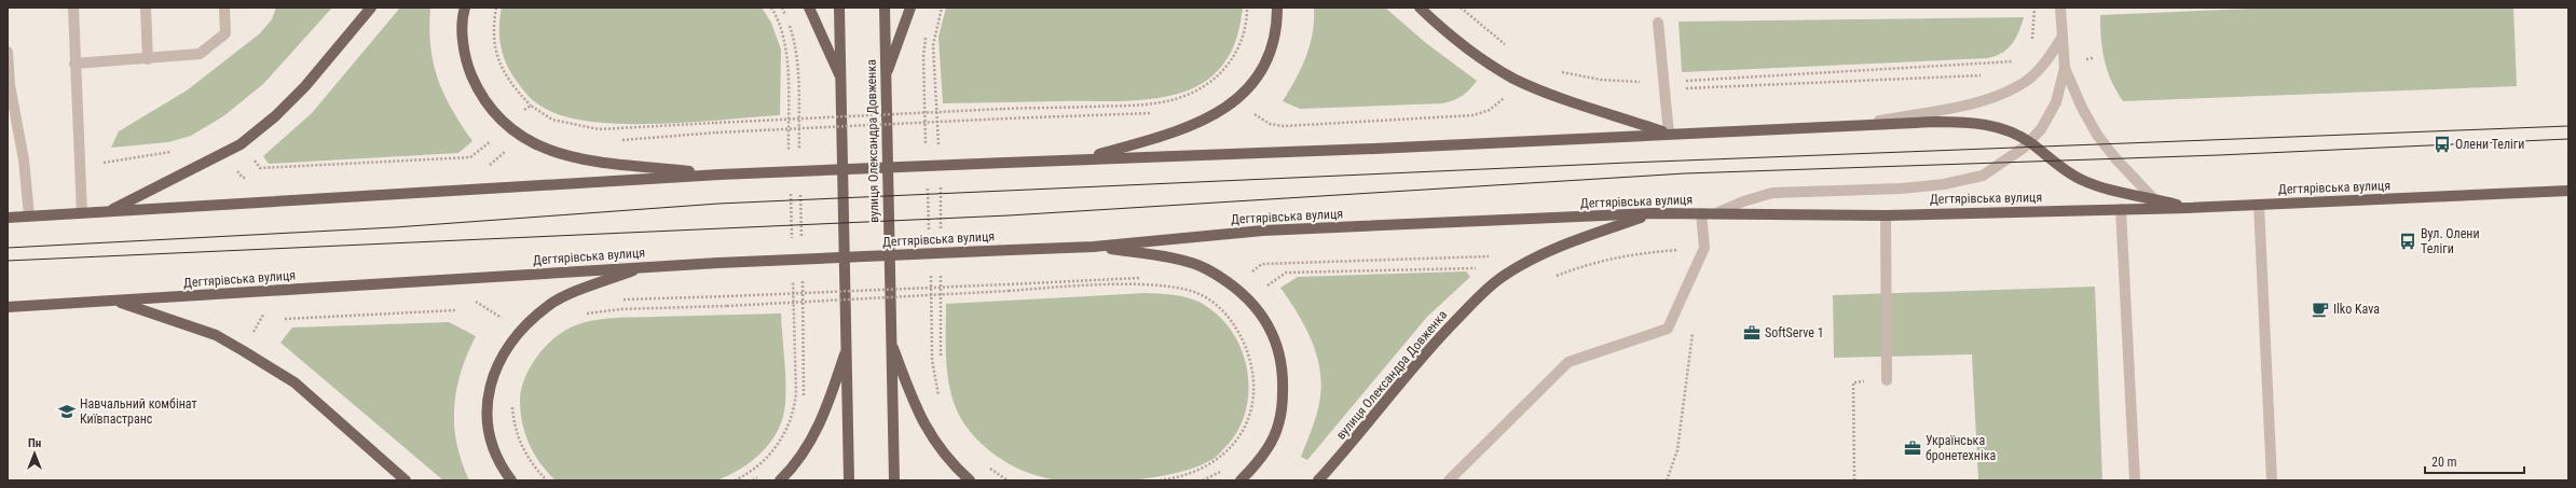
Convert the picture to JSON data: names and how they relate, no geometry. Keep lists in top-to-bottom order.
{
  "streets": {
    "main road": ["вулиця Олександра Довженка", "Дегтярівська вулиця"]
  },
  "crossings": [
    ["вулиця Олександра Довженка", "Дегтярівська вулиця"]
  ],
  "places": {
    "bus stop": ["Олени Теліги", "Вул. Олени Теліги"],
    "cafe": ["Ilko Kava"],
    "office": ["SoftServe 1", "Українська бронетехніка"],
    "school or university": ["Навчальний комбінат Київпастранс"]
  },
  "scale_bar": "20 m",
  "north": "top"
}
